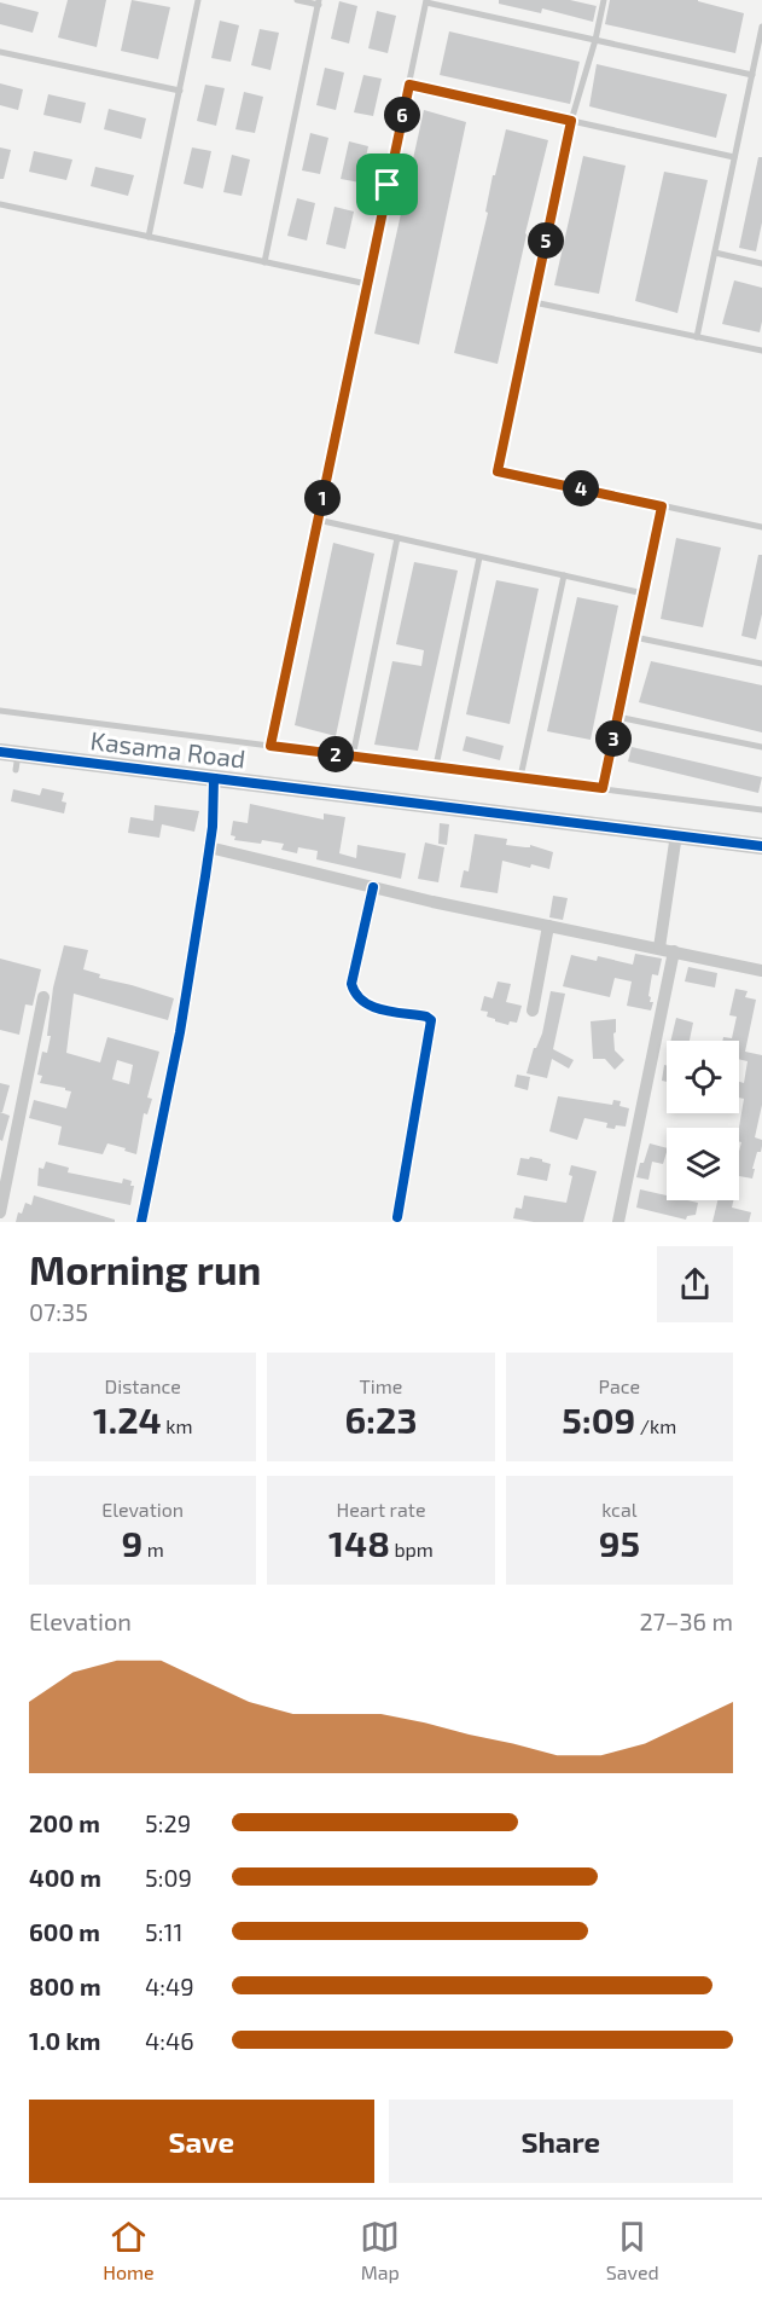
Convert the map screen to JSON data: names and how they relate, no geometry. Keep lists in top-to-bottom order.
{
  "streets": {
    "street": ["Kasama Road"]
  },
  "page": {
    "pins": [
      "6",
      "5",
      "4",
      "1",
      "3",
      "2"
    ],
    "heading": ["Morning run", "07:35"],
    "stats": [
      ["Distance", "1.24 km"],
      ["Time", "6:23"],
      ["Pace", "5:09 /km"],
      ["Elevation", "9 m"],
      ["Heart rate", "148 bpm"],
      ["kcal", "95"]
    ],
    "chart": ["Elevation", "27–36 m"],
    "list": [
      {
        "name": "200 m",
        "note": "5:29"
      },
      {
        "name": "400 m",
        "note": "5:09"
      },
      {
        "name": "600 m",
        "note": "5:11"
      },
      {
        "name": "800 m",
        "note": "4:49"
      },
      {
        "name": "1.0 km",
        "note": "4:46"
      }
    ],
    "buttons": ["Save", "Share"],
    "tabs": ["Home", "Map", "Saved"]
  }
}
